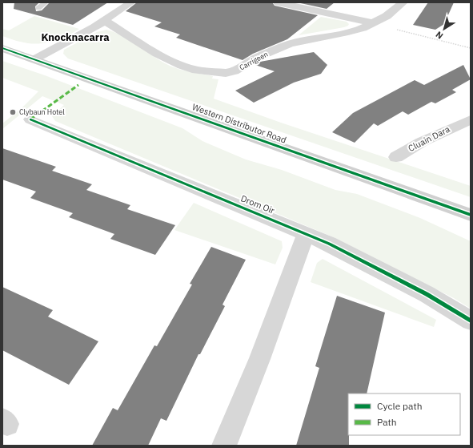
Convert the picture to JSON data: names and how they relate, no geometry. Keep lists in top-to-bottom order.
{
  "streets": {
    "street": [
      "Carrigeen",
      "Western Distributor Road",
      "Cluain Dara",
      "Drom Oir"
    ]
  },
  "districts": ["Knocknacarra"],
  "places": ["Clybaun Hotel"],
  "legend": ["Cycle path", "Path"],
  "north": "bottom left"
}
